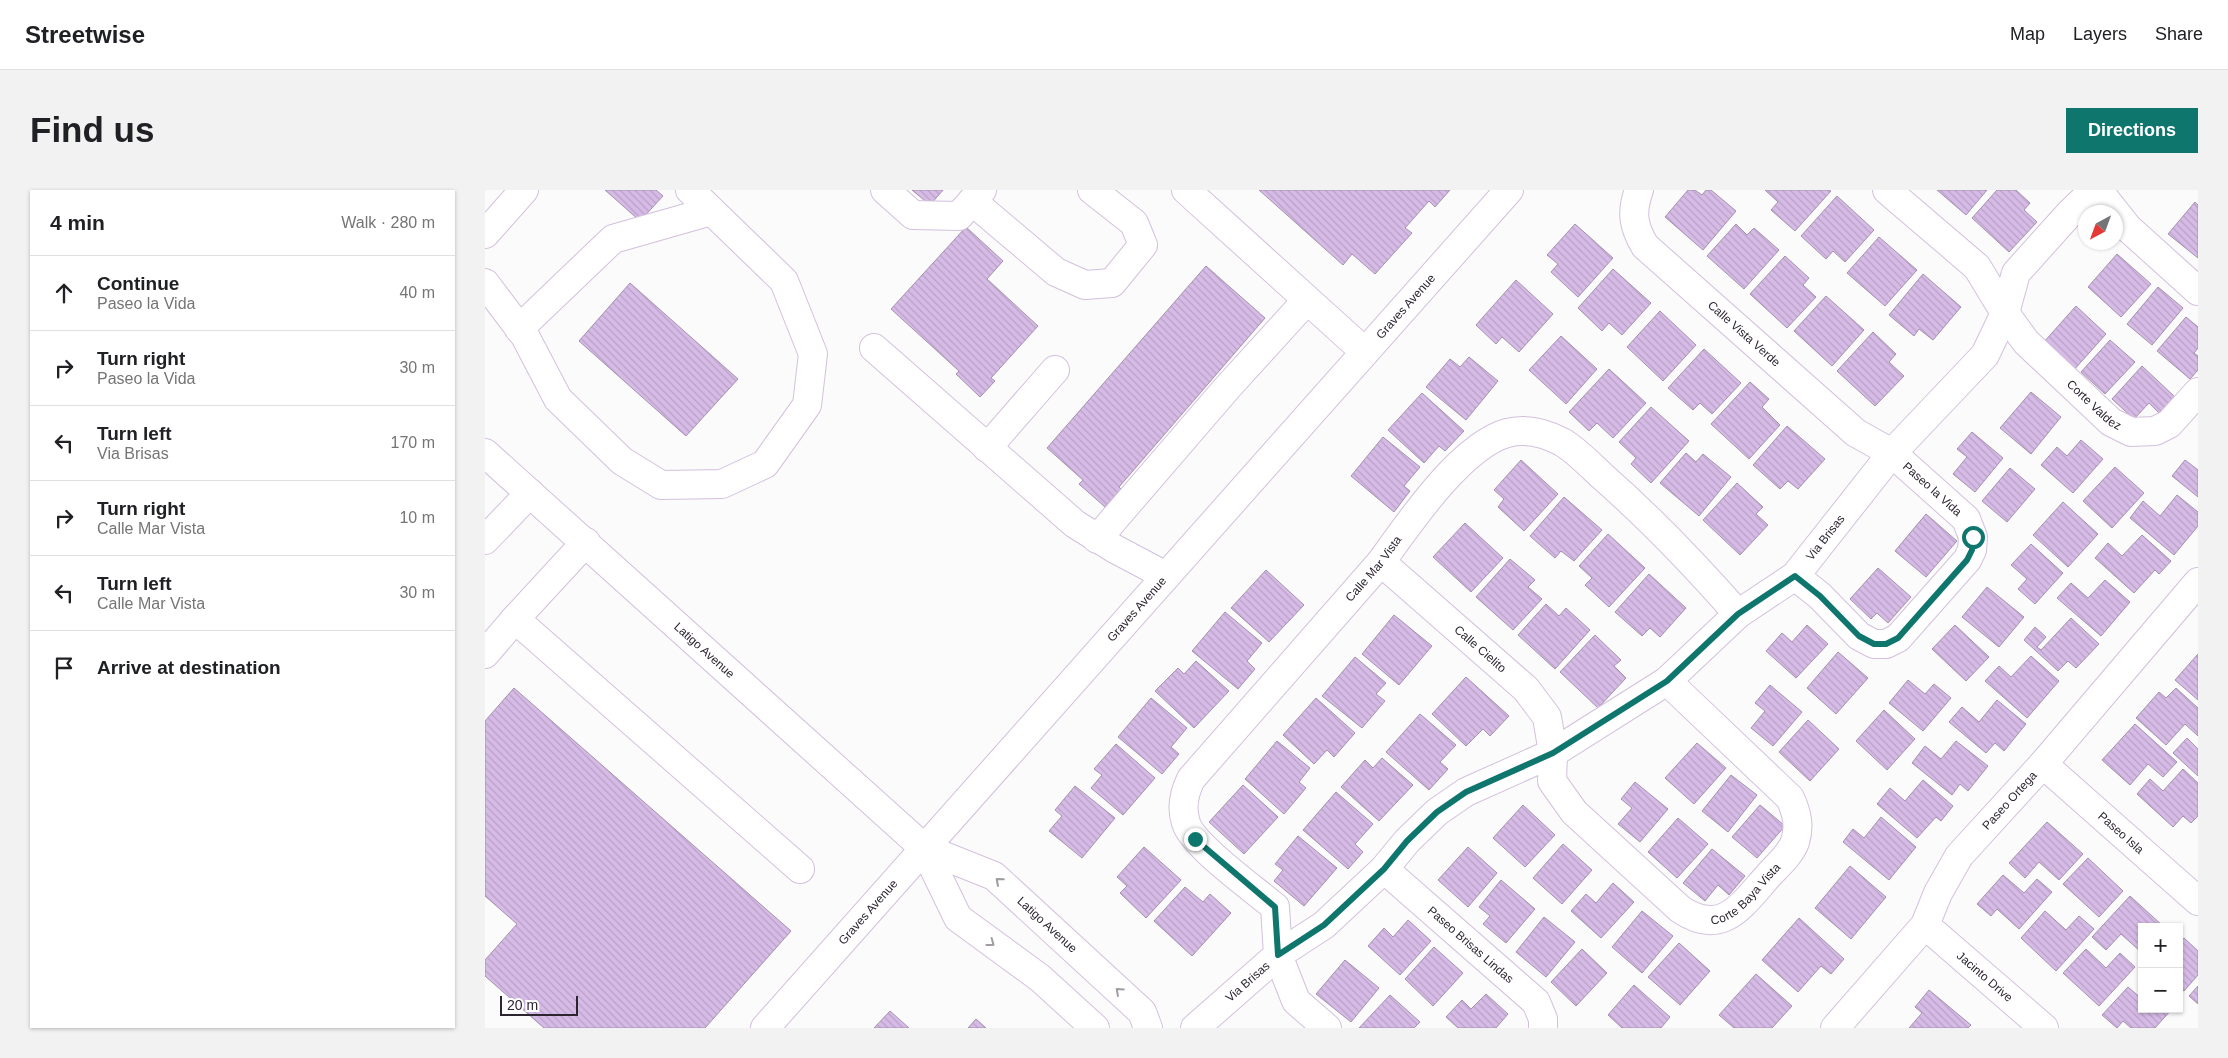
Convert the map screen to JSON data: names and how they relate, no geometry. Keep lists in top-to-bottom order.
{
  "streets": {
    "street": [
      "Graves Avenue",
      "Calle Vista Verde",
      "Corte Valdez",
      "Paseo la Vida",
      "Via Brisas",
      "Calle Mar Vista",
      "Calle Cielito",
      "Latigo Avenue",
      "Paseo Ortega",
      "Paseo Isla",
      "Corte Baya Vista",
      "Paseo Brisas Lindas",
      "Jacinto Drive"
    ]
  },
  "crossings": [
    ["Graves Avenue", "Latigo Avenue"],
    ["Calle Vista Verde", "Paseo la Vida"],
    ["Calle Vista Verde", "Via Brisas"],
    ["Corte Valdez", "Via Brisas"],
    ["Paseo la Vida", "Via Brisas"],
    ["Via Brisas", "Calle Mar Vista"],
    ["Via Brisas", "Calle Cielito"],
    ["Via Brisas", "Corte Baya Vista"],
    ["Via Brisas", "Paseo Brisas Lindas"],
    ["Calle Mar Vista", "Calle Cielito"],
    ["Calle Cielito", "Corte Baya Vista"],
    ["Paseo Ortega", "Paseo Isla"],
    ["Paseo Ortega", "Jacinto Drive"]
  ],
  "scale_bar": "20 m",
  "north": "bottom left",
  "page": {
    "header": "Streetwise",
    "nav": ["Map", "Layers", "Share"],
    "buttons": "Directions",
    "title": "Find us",
    "heading": ["4 min", "Walk · 280 m"],
    "list": [
      ["Continue", "Paseo la Vida", "40 m"],
      ["Turn right", "Paseo la Vida", "30 m"],
      ["Turn left", "Via Brisas", "170 m"],
      ["Turn right", "Calle Mar Vista", "10 m"],
      ["Turn left", "Calle Mar Vista", "30 m"],
      "Arrive at destination"
    ],
    "map_buttons": ["+", "−"],
    "scale": "20 m"
  }
}
